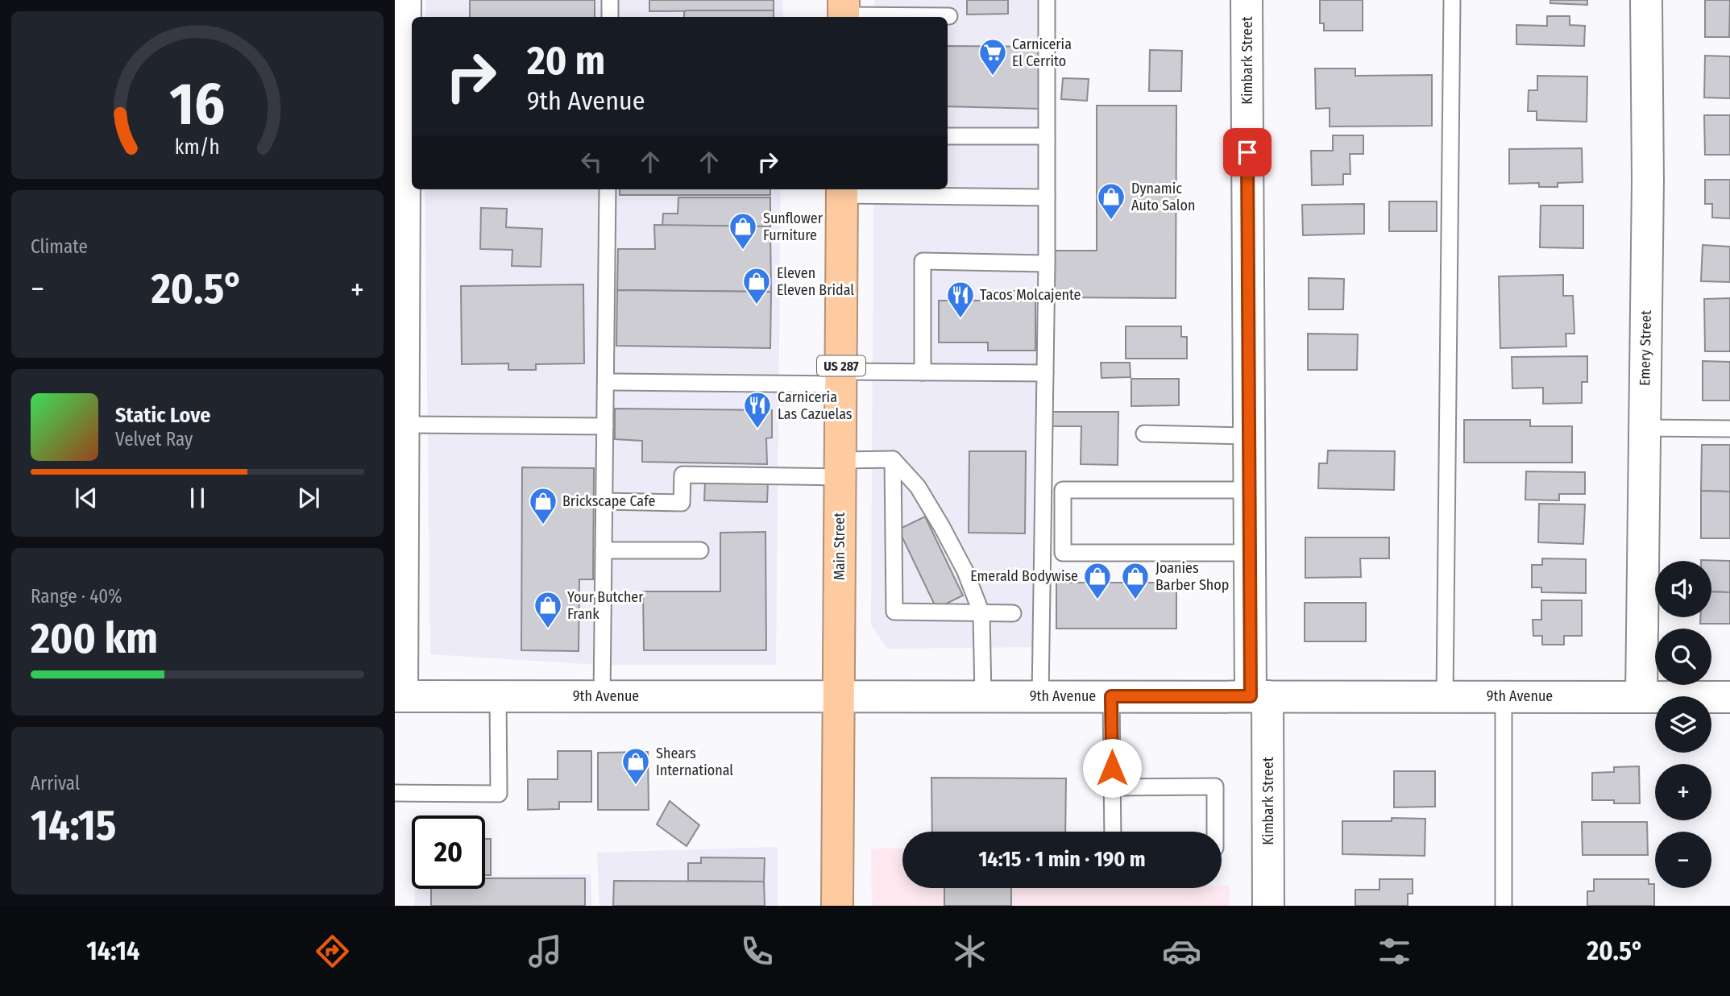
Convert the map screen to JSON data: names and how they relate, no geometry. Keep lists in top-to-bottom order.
{
  "streets": {
    "highway": ["US 287", "Main Street"],
    "street": ["Kimbark Street", "Emery Street", "9th Avenue"]
  },
  "crossings": [
    ["Kimbark Street", "9th Avenue"],
    ["Emery Street", "9th Avenue"],
    ["Main Street", "9th Avenue"]
  ],
  "places": {
    "supermarket": ["Carniceria El Cerrito"],
    "shop": [
      "Dynamic Auto Salon",
      "Sunflower Furniture",
      "Eleven Eleven Bridal",
      "Brickscape Cafe",
      "Emerald Bodywise",
      "Joanies Barber Shop",
      "Your Butcher Frank",
      "Shears International"
    ],
    "restaurant": ["Tacos Molcajente", "Carniceria Las Cazuelas"]
  },
  "page": {
    "turn": ["20 m", "9th Avenue"],
    "tile": [
      "Climate",
      ["Range · 40%", "200 km"],
      ["Arrival", "14:15"]
    ],
    "heat": ["−", "20.5°", "+"],
    "song": ["Static Love", "Velvet Ray"],
    "map_buttons": ["+", "−"],
    "limit": "20",
    "trip": "14:15 · 1 min · 190 m",
    "tabs": ["14:14", "20.5°"],
    "gauge": ["16", "km/h"]
  }
}
